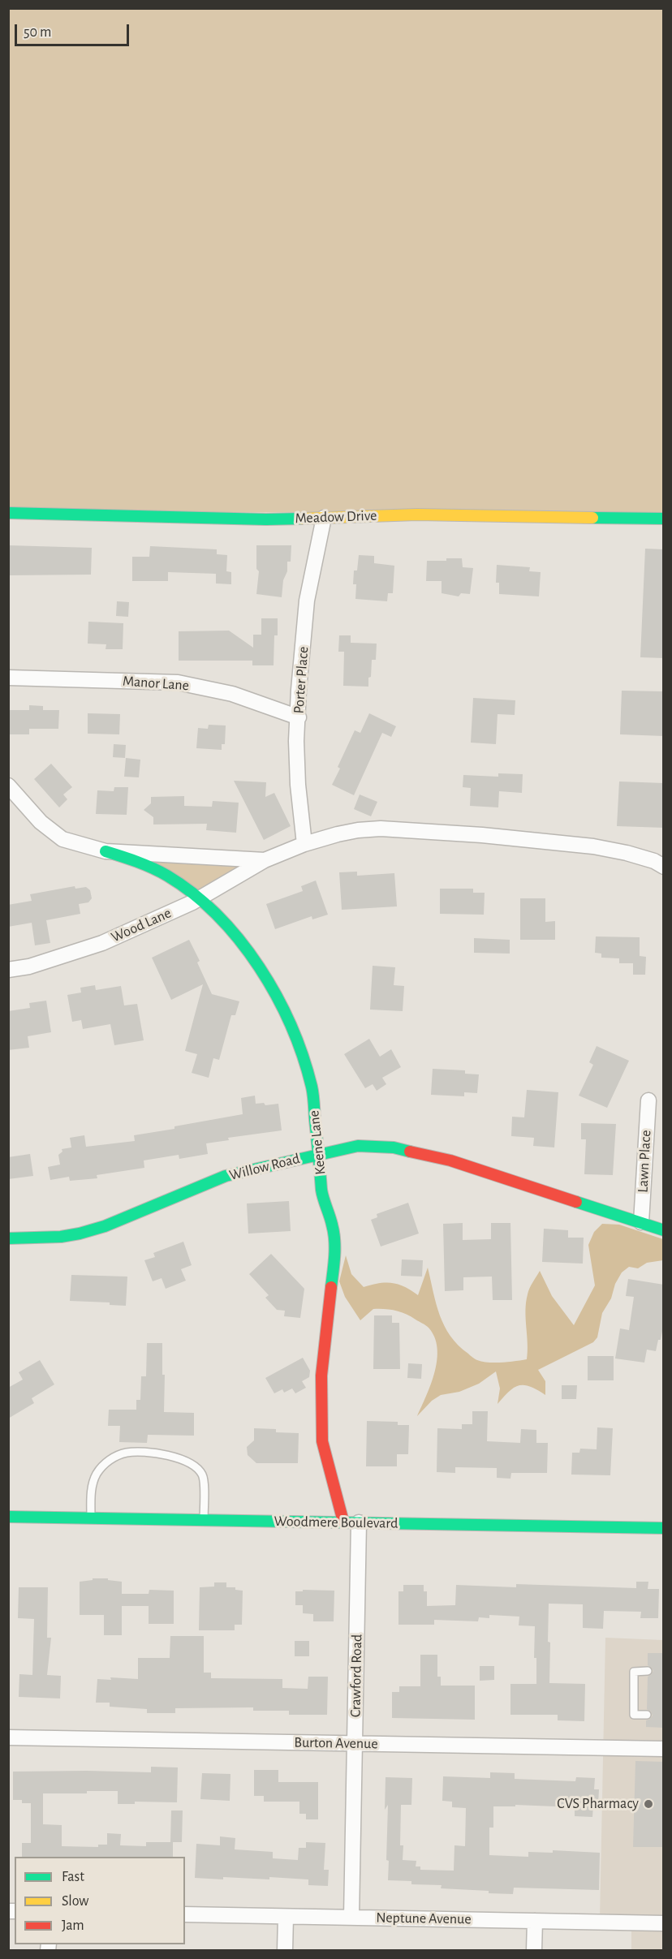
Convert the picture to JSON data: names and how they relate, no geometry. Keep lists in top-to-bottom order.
{
  "streets": {
    "street": [
      "Meadow Drive",
      "Porter Place",
      "Manor Lane",
      "Wood Lane",
      "Keene Lane",
      "Lawn Place",
      "Willow Road",
      "Woodmere Boulevard",
      "Crawford Road",
      "Burton Avenue",
      "Neptune Avenue"
    ]
  },
  "crossings": [
    ["Meadow Drive", "Porter Place"],
    ["Porter Place", "Manor Lane"],
    ["Porter Place", "Wood Lane"],
    ["Wood Lane", "Keene Lane"],
    ["Keene Lane", "Willow Road"],
    ["Keene Lane", "Woodmere Boulevard"],
    ["Lawn Place", "Willow Road"],
    ["Woodmere Boulevard", "Crawford Road"],
    ["Crawford Road", "Burton Avenue"],
    ["Crawford Road", "Neptune Avenue"]
  ],
  "places": ["CVS Pharmacy"],
  "legend": ["Fast", "Slow", "Jam"],
  "scale_bar": "50 m"
}
